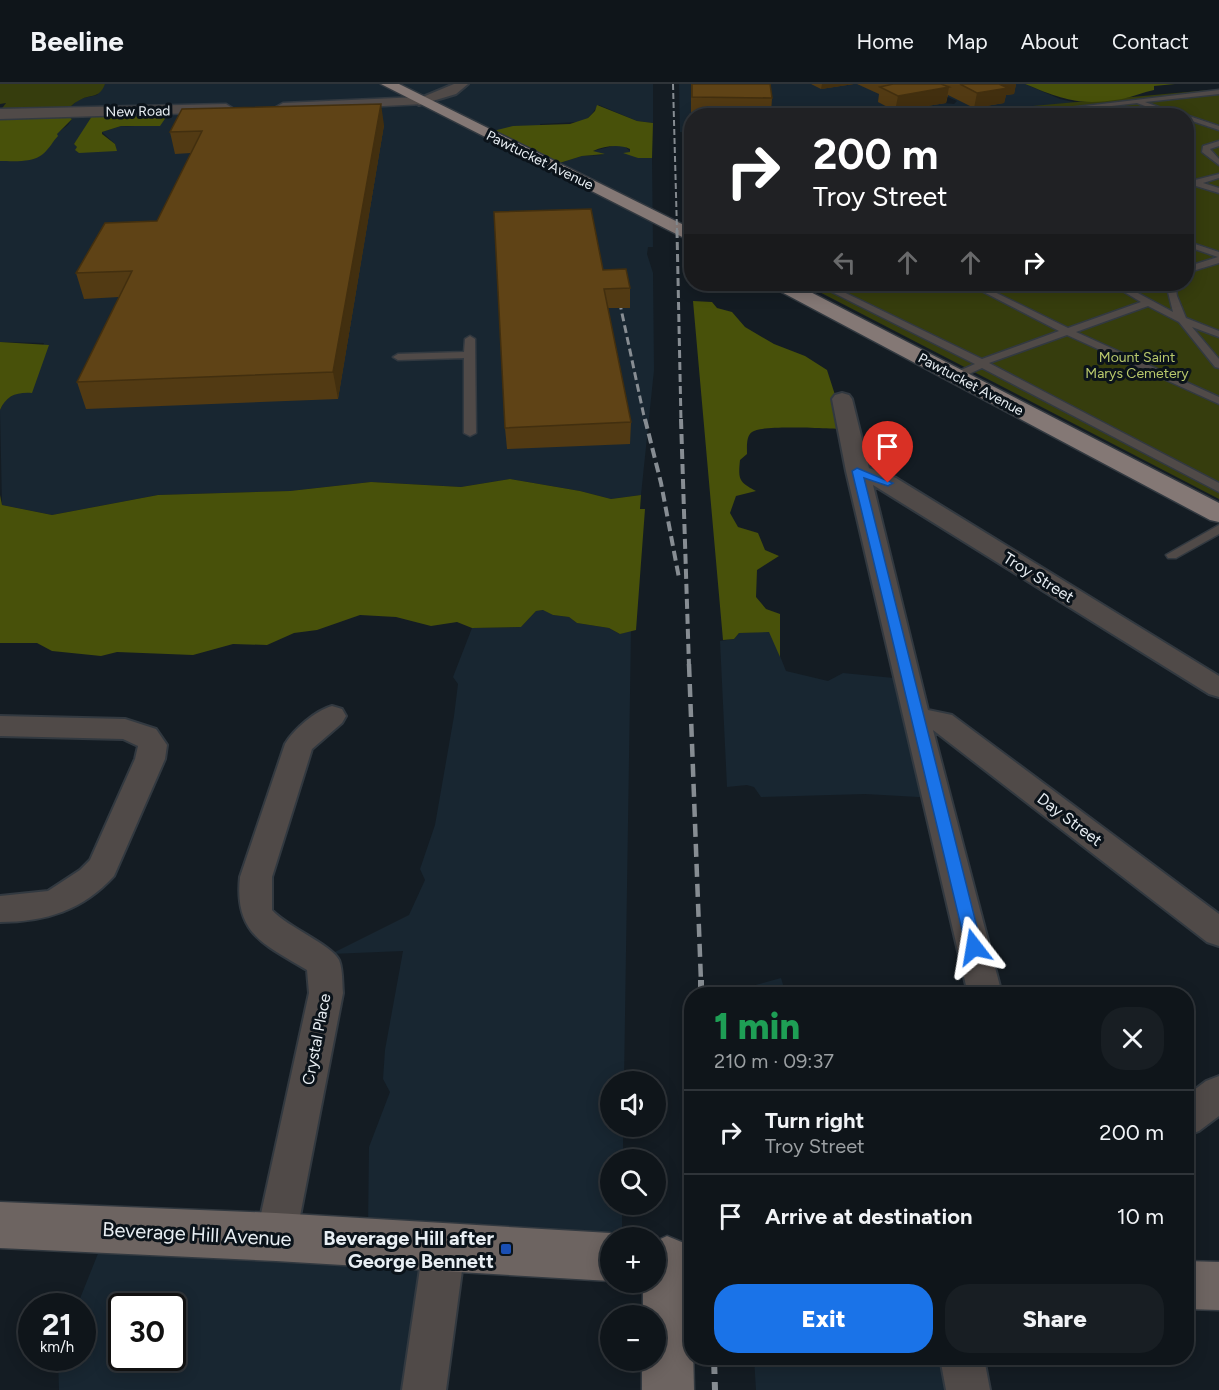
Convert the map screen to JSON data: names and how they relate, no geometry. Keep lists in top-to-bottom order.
{
  "streets": {
    "main road": ["Pawtucket Avenue", "Beverage Hill Avenue"],
    "street": [
      "New Road",
      "Troy Street",
      "Day Street",
      "Crystal Place"
    ]
  },
  "crossings": [
    ["Crystal Place", "Beverage Hill Avenue"]
  ],
  "parks": ["Mount Saint Marys Cemetery"],
  "places": {
    "transit": ["Beverage Hill after George Bennett"]
  },
  "page": {
    "header": "Beeline",
    "nav": [
      "Home",
      "Map",
      "About",
      "Contact"
    ],
    "turn": ["200 m", "Troy Street"],
    "heading": ["1 min", "210 m · 09:37"],
    "map_buttons": ["+", "−"],
    "list": [
      {
        "name": "Turn right",
        "note": "Troy Street",
        "value": "200 m"
      },
      {
        "name": "Arrive at destination",
        "value": "10 m"
      }
    ],
    "buttons": ["Exit", "Share"],
    "speed": "21 km/h",
    "limit": "30"
  }
}
